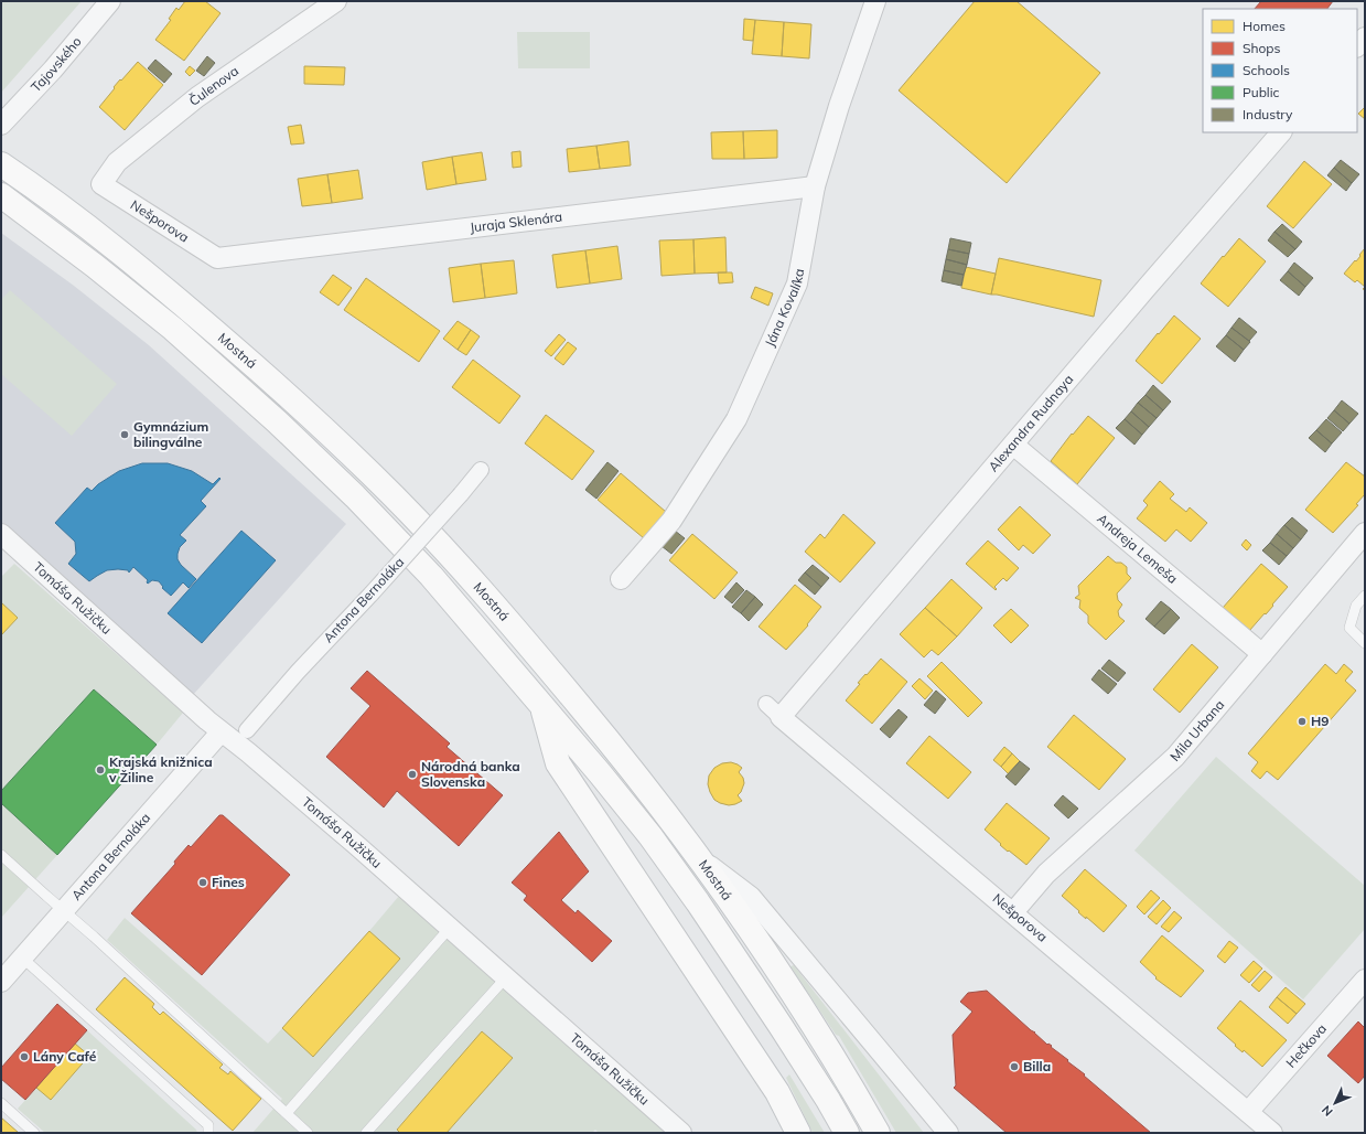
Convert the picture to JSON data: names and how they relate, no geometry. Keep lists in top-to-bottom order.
{
  "streets": {
    "main road": ["Mostná"],
    "street": [
      "Tajovského",
      "Čulenova",
      "Nešporova",
      "Juraja Sklenára",
      "Jána Kovalíka",
      "Alexandra Rudnaya",
      "Andreja Lemeša",
      "Tomáša Ružičku",
      "Antona Bernoláka",
      "Mila Urbana",
      "Hečkova"
    ]
  },
  "crossings": [
    ["Čulenova", "Nešporova"],
    ["Nešporova", "Juraja Sklenára"],
    ["Nešporova", "Alexandra Rudnaya"],
    ["Nešporova", "Mila Urbana"],
    ["Nešporova", "Hečkova"],
    ["Juraja Sklenára", "Jána Kovalíka"],
    ["Alexandra Rudnaya", "Andreja Lemeša"],
    ["Andreja Lemeša", "Mila Urbana"],
    ["Tomáša Ružičku", "Antona Bernoláka"]
  ],
  "places": [
    "Gymnázium bilingválne",
    "H9",
    "Krajská knižnica v Žiline",
    "Národná banka Slovenska",
    "Fines",
    "Lány Café",
    "Billa"
  ],
  "legend": [
    "Homes",
    "Shops",
    "Schools",
    "Public",
    "Industry"
  ],
  "north": "bottom left"
}
